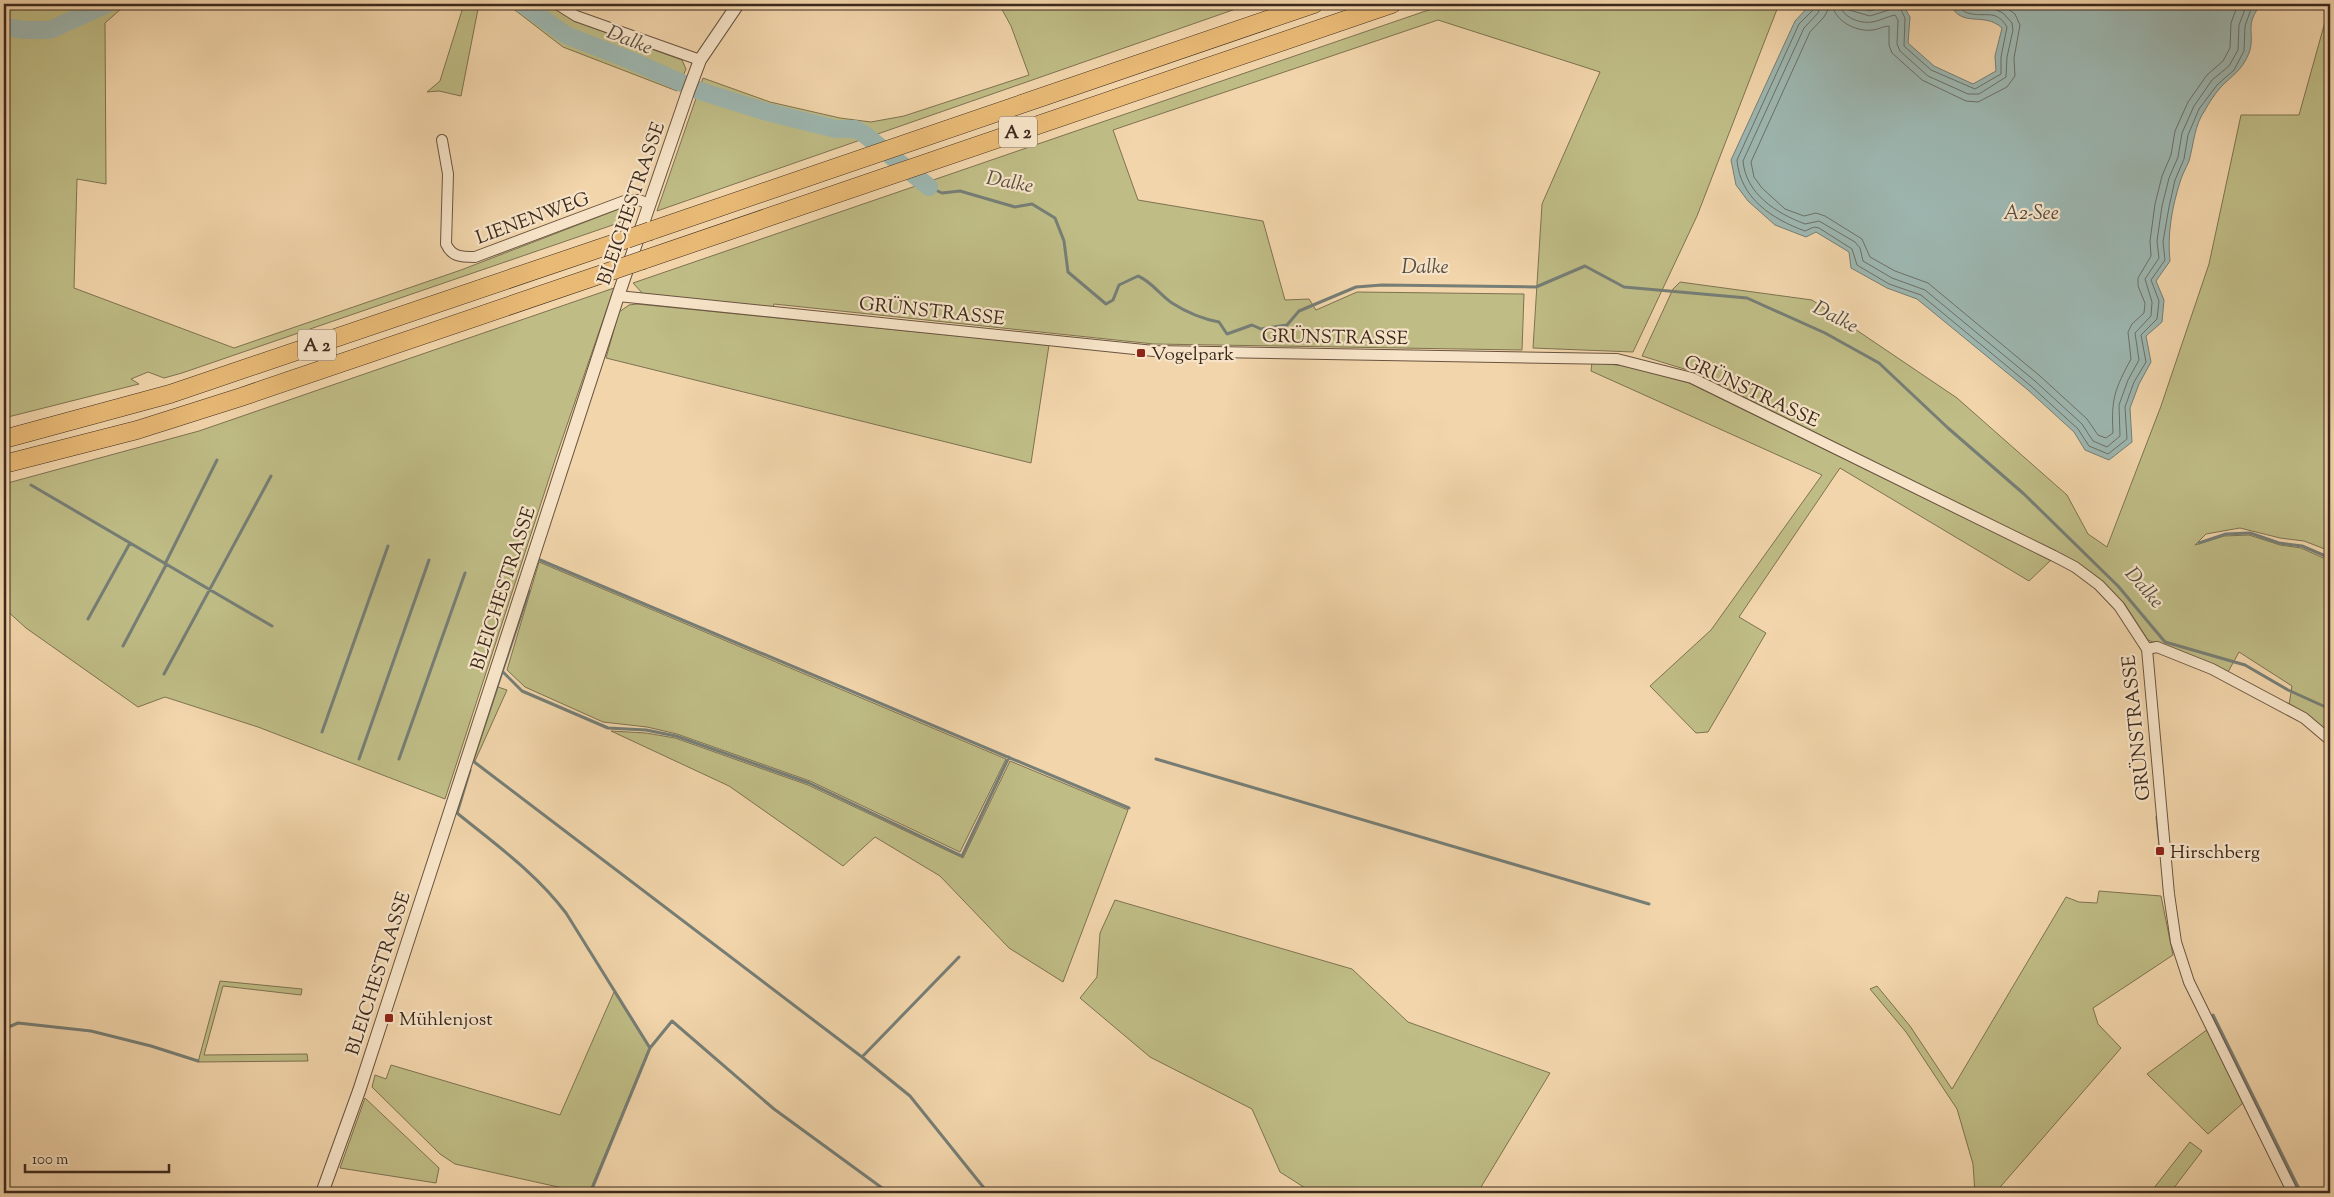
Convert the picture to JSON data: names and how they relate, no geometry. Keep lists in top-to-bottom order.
{
  "streets": {
    "highway": ["A 2"],
    "street": ["BLEICHESTRASSE", "LIENENWEG", "GRÜNSTRASSE"]
  },
  "crossings": [
    ["BLEICHESTRASSE", "LIENENWEG"],
    ["BLEICHESTRASSE", "GRÜNSTRASSE"]
  ],
  "water": ["Dalke", "A2-See"],
  "places": {
    "transit": ["Vogelpark", "Hirschberg", "Mühlenjost"]
  },
  "scale_bar": "100 m"
}
